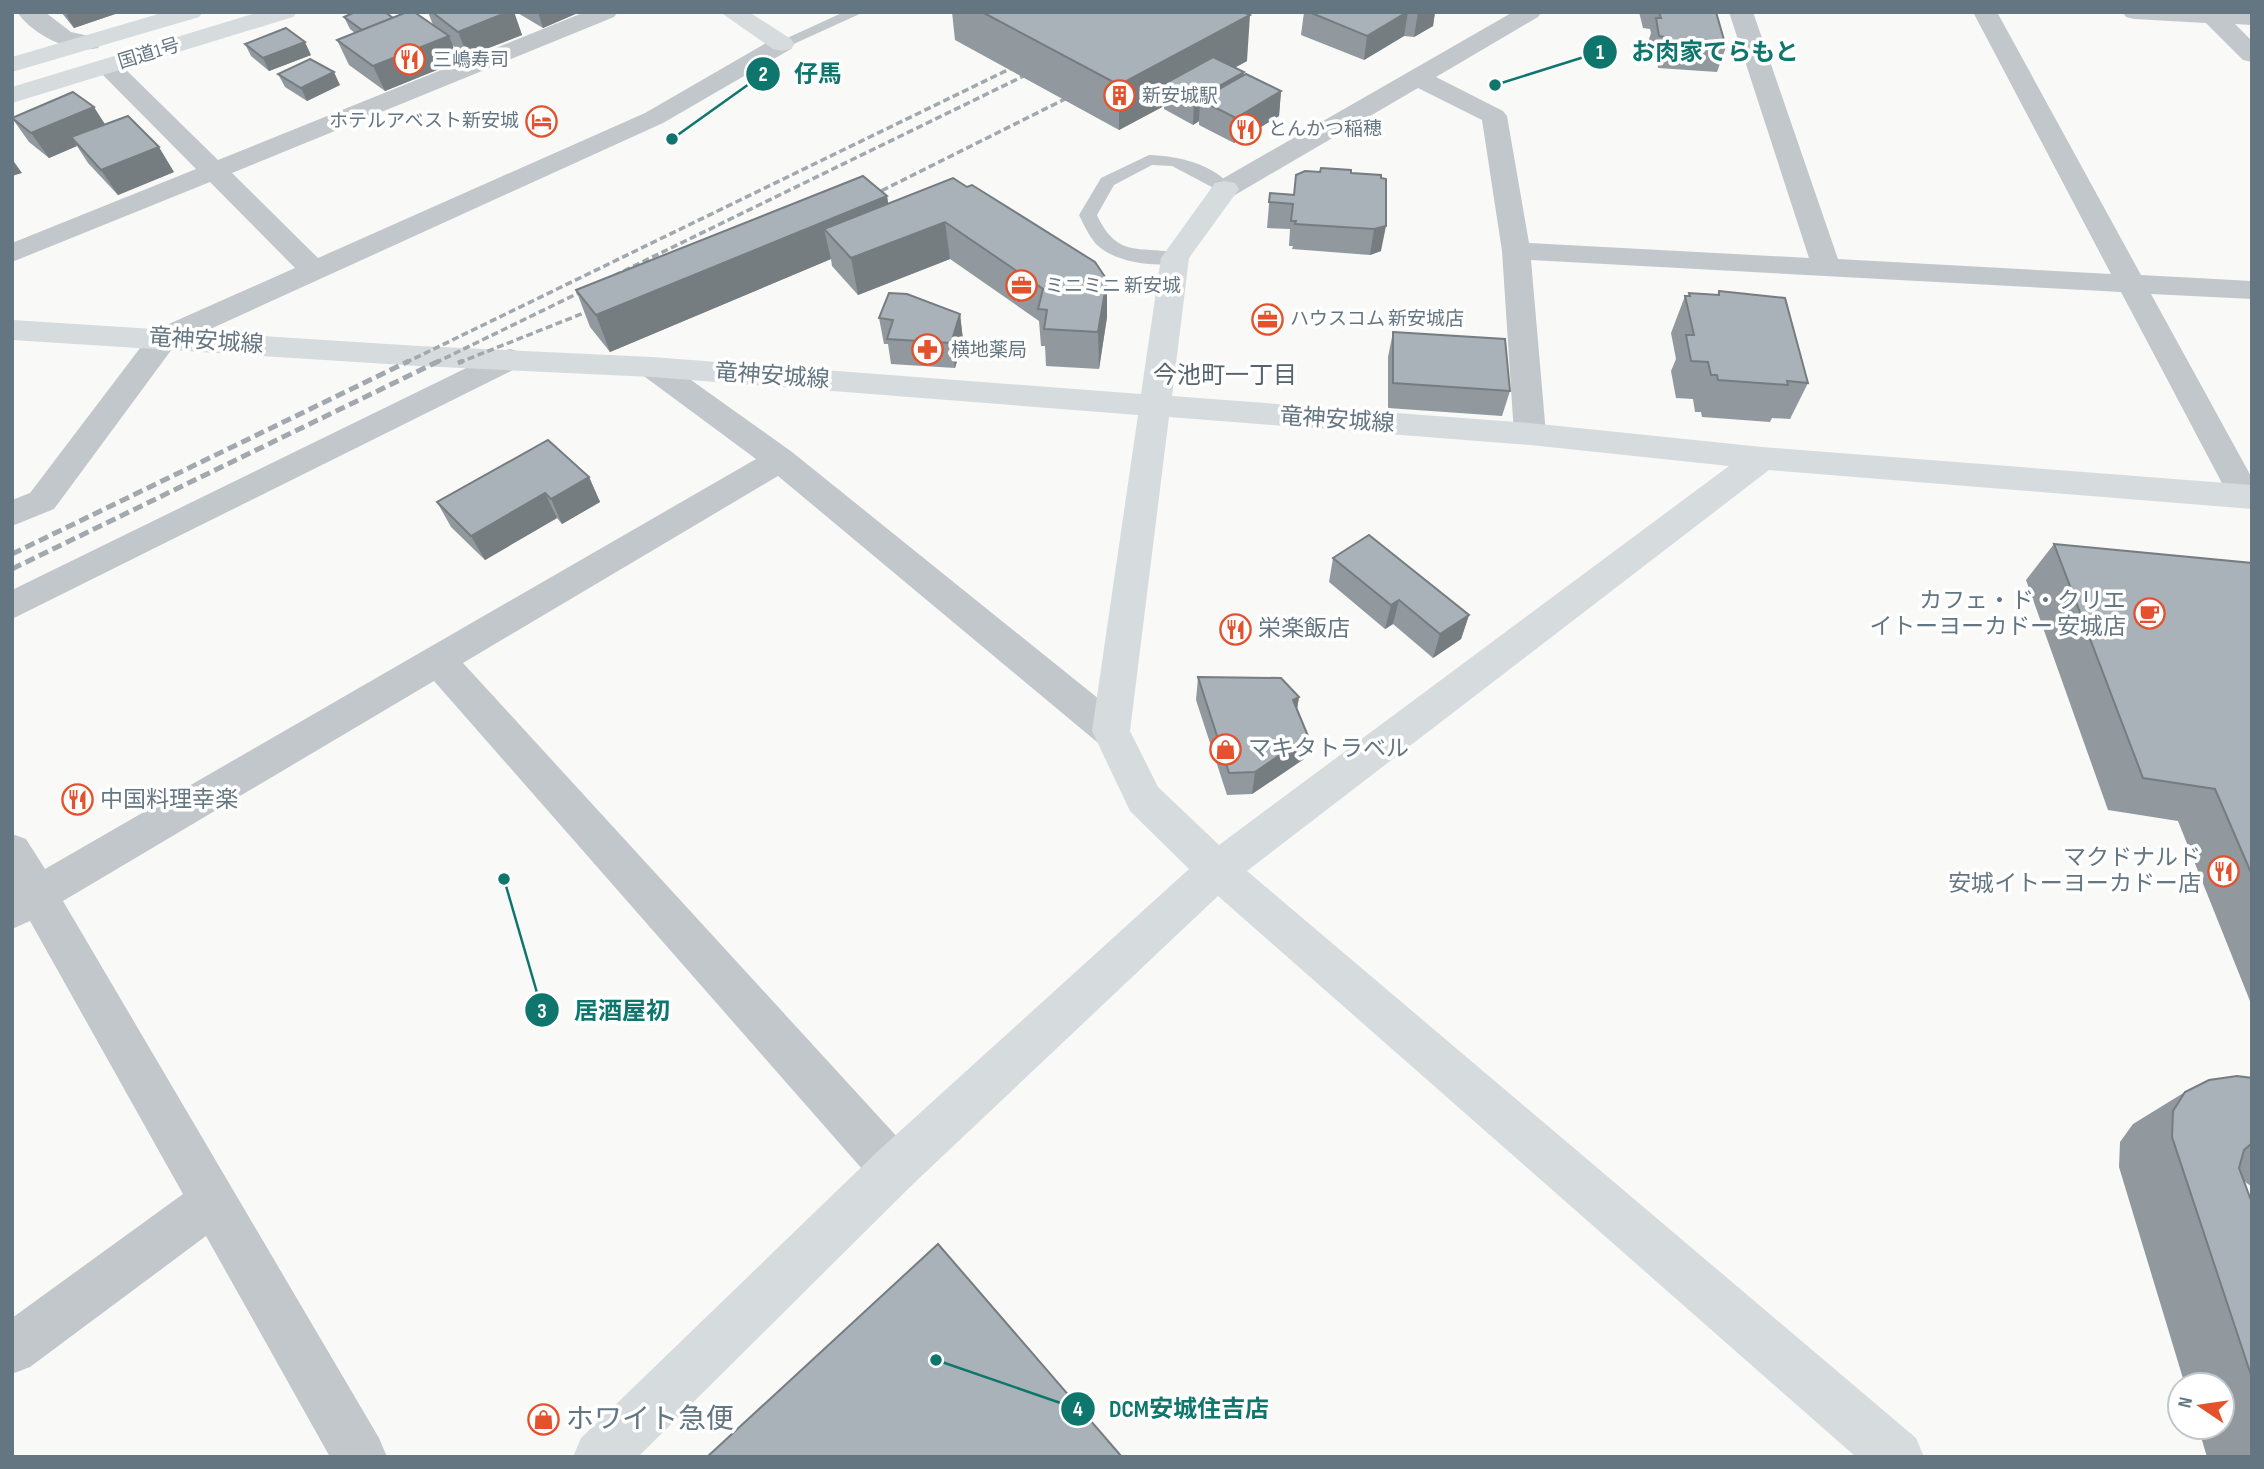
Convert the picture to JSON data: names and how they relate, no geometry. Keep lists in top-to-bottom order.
{
  "streets": {
    "main road": ["国道1号", "竜神安城線"]
  },
  "districts": ["今池町一丁目"],
  "places": {
    "restaurant": [
      "三嶋寿司",
      "とんかつ稲穂",
      "栄楽飯店",
      "中国料理幸楽",
      "マクドナルド 安城イトーヨーカドー店"
    ],
    "other": [
      "お肉家てらもと",
      "仔馬",
      "居酒屋初",
      "DCM安城住吉店"
    ],
    "building": ["新安城駅"],
    "hotel": ["ホテルアベスト新安城"],
    "office": ["ミニミニ 新安城", "ハウスコム 新安城店"],
    "pharmacy": ["横地薬局"],
    "cafe": ["カフェ・ド・クリエ イトーヨーカドー 安城店"],
    "shop": ["マキタトラベル", "ホワイト急便"]
  },
  "north": "left"
}
